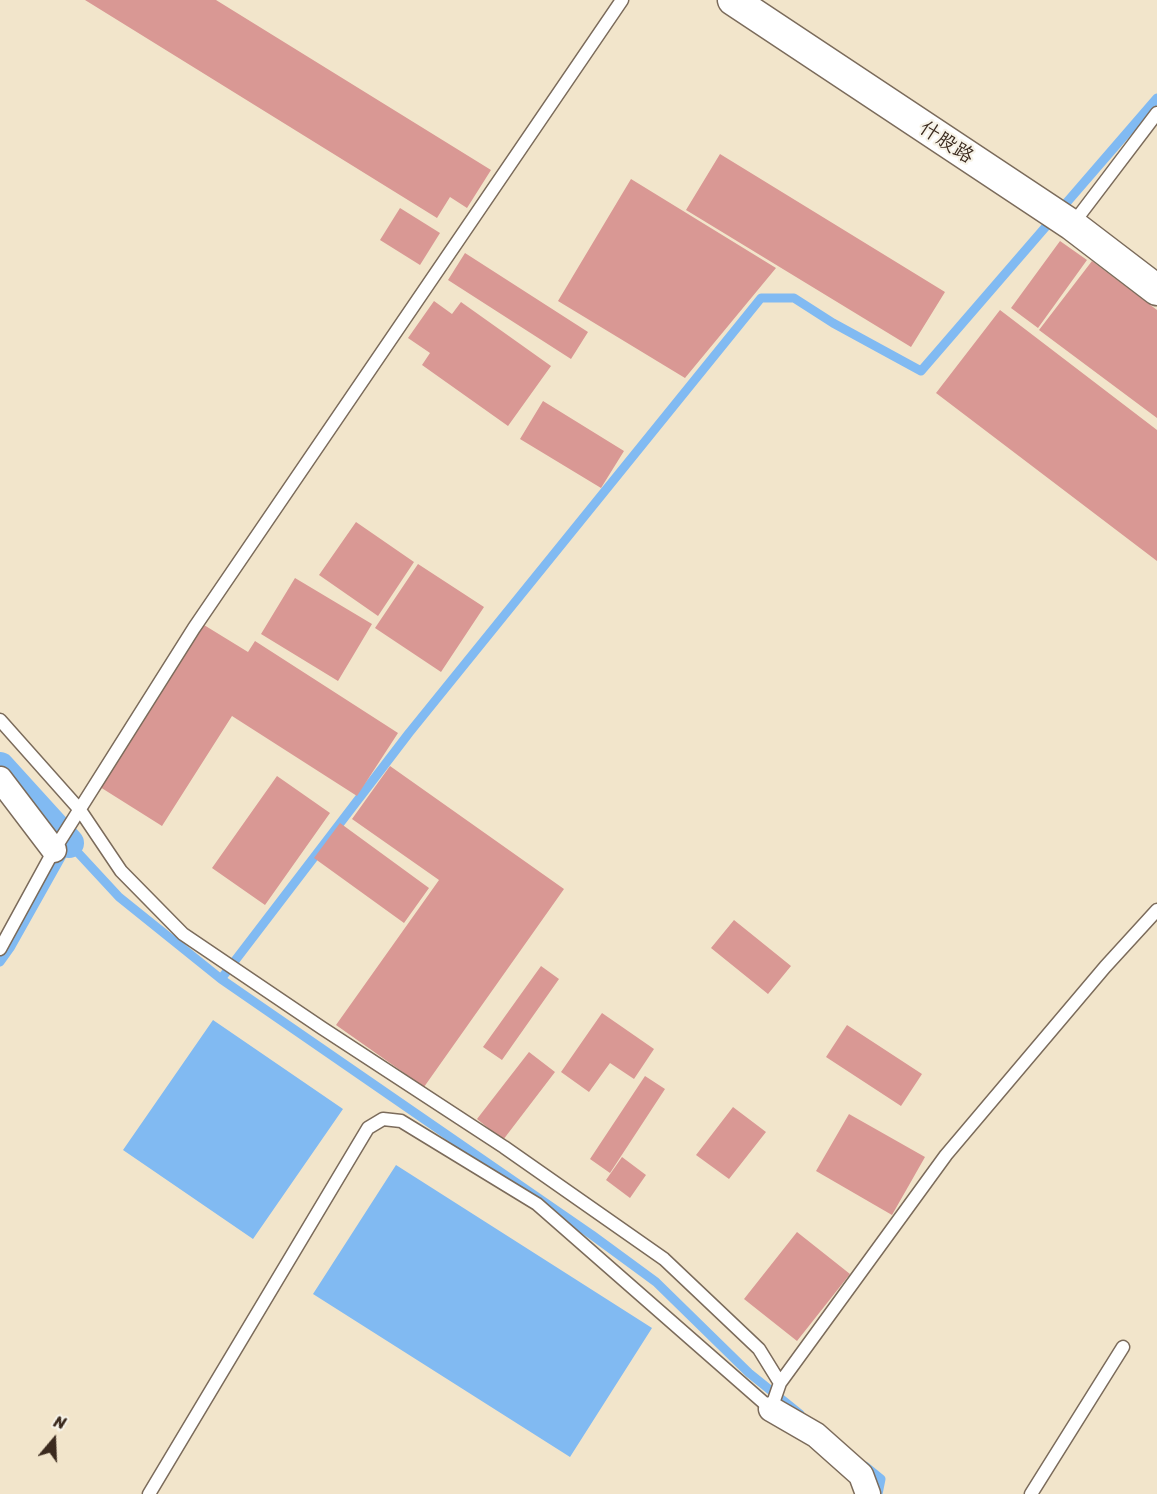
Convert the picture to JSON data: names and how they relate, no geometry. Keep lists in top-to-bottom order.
{
  "streets": {
    "street": ["什股路"]
  },
  "north": "top"
}
